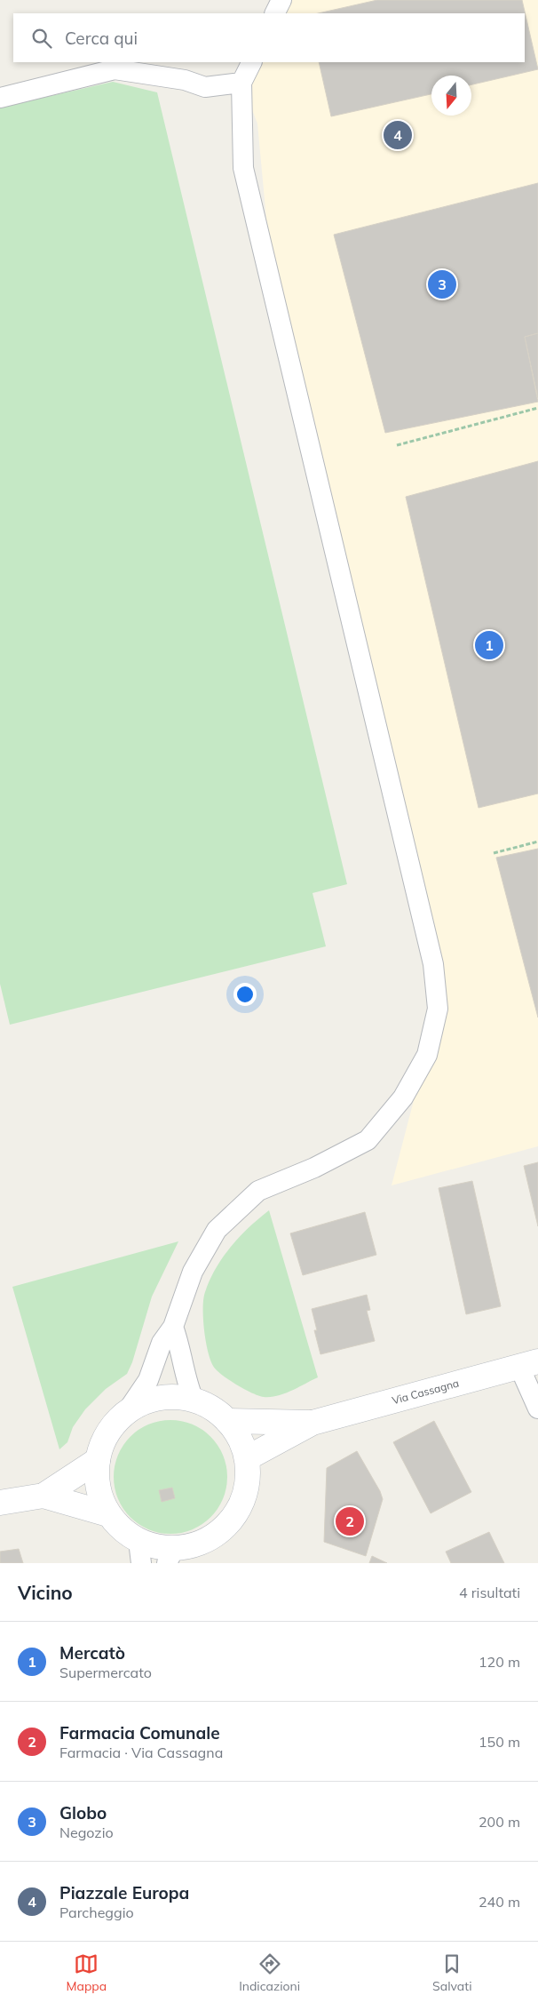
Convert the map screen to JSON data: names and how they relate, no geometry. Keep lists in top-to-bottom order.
{
  "streets": {
    "street": ["Via Cassagna"]
  },
  "north": "bottom",
  "page": {
    "search": "Cerca qui",
    "pins": [
      "4",
      "3",
      "1",
      "2"
    ],
    "heading": ["Vicino", "4 risultati"],
    "list": [
      {
        "mark": "1",
        "name": "Mercatò",
        "note": "Supermercato",
        "value": "120 m"
      },
      {
        "mark": "2",
        "name": "Farmacia Comunale",
        "note": "Farmacia · Via Cassagna",
        "value": "150 m"
      },
      {
        "mark": "3",
        "name": "Globo",
        "note": "Negozio",
        "value": "200 m"
      },
      {
        "mark": "4",
        "name": "Piazzale Europa",
        "note": "Parcheggio",
        "value": "240 m"
      }
    ],
    "nav": ["Mappa", "Indicazioni", "Salvati"]
  }
}
